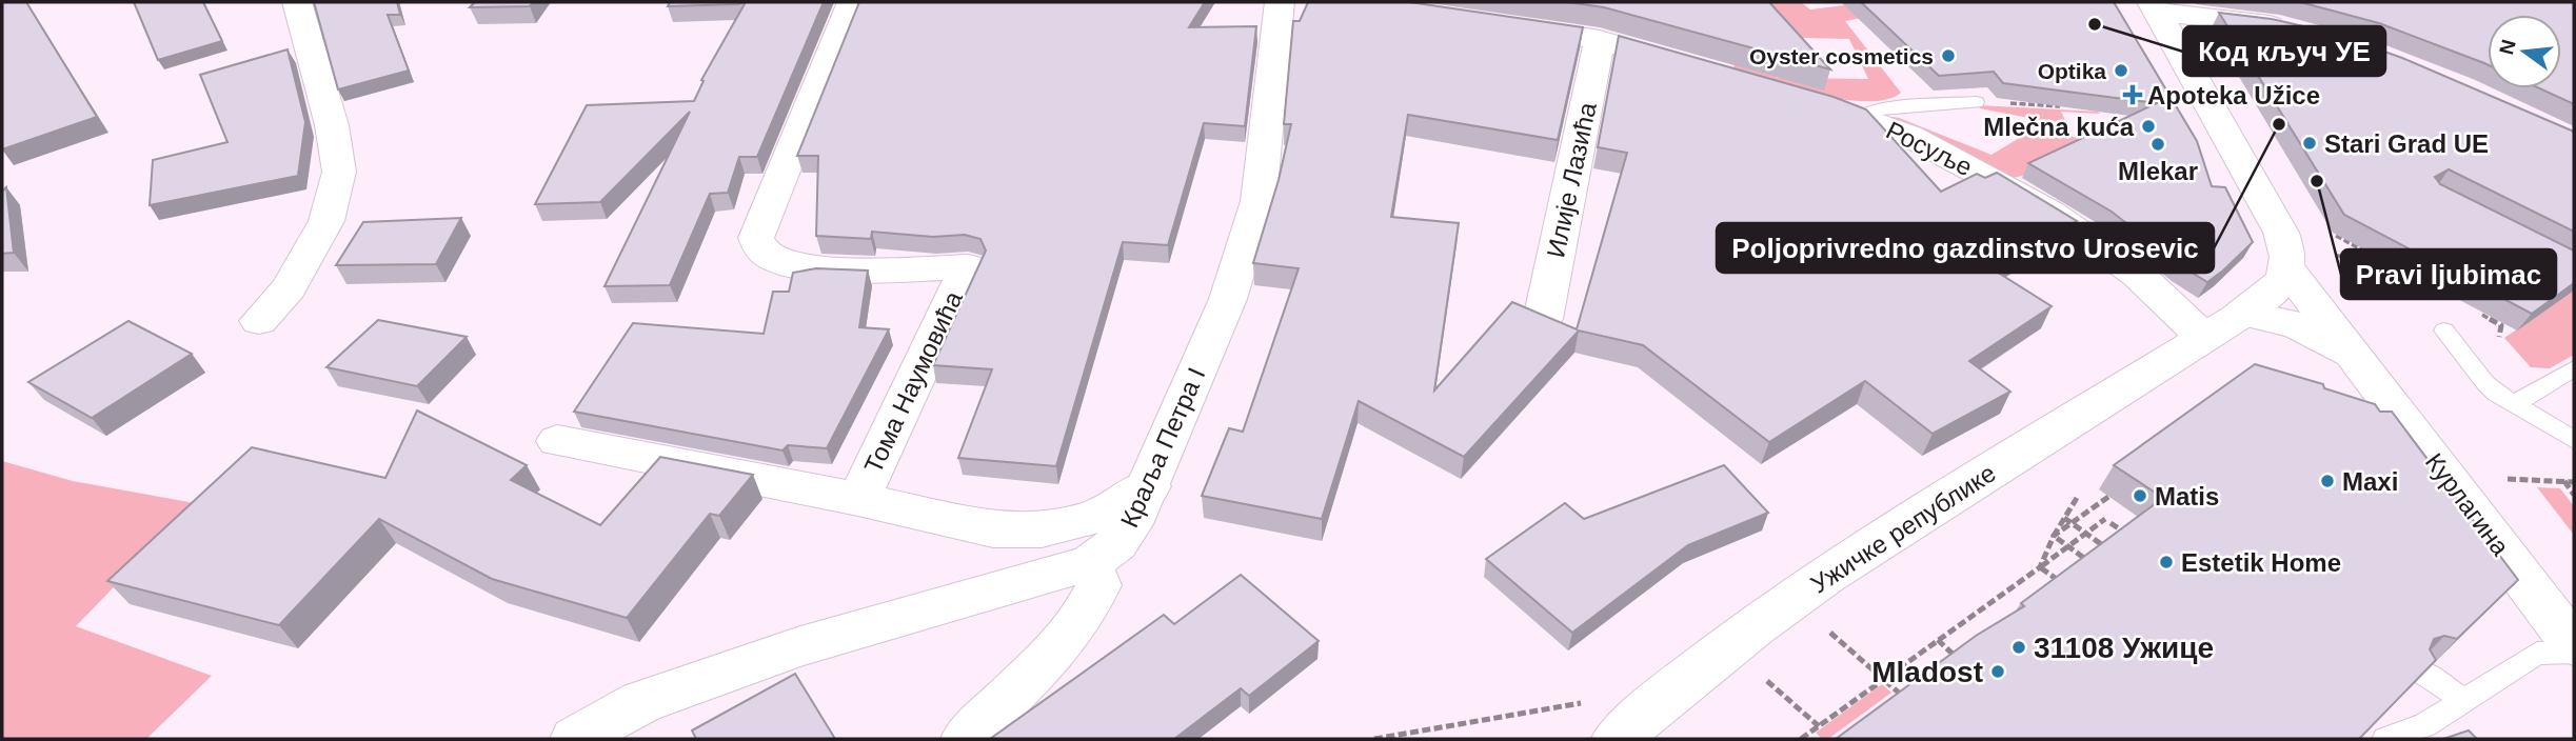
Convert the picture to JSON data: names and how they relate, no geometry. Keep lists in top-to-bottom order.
{
  "streets": {
    "street": [
      "Росуље",
      "Илије Лазића",
      "Тома Наумовића",
      "Краља Петра I",
      "Курлагина",
      "Ужичке републике"
    ]
  },
  "crossings": [
    ["Росуље", "Ужичке републике"],
    ["Тома Наумовића", "Краља Петра I"],
    ["Курлагина", "Ужичке републике"]
  ],
  "places": {
    "other": [
      "Код кључ УЕ",
      "Oyster cosmetics",
      "Optika",
      "Poljoprivredno gazdinstvo Urosevic",
      "Mlečna kuća",
      "Stari Grad UE",
      "Mlekar",
      "Pravi ljubimac",
      "Maxi",
      "Matis",
      "Estetik Home",
      "31108 Ужице",
      "Mladost"
    ],
    "health": ["Apoteka Užice"]
  },
  "north": "left"
}
